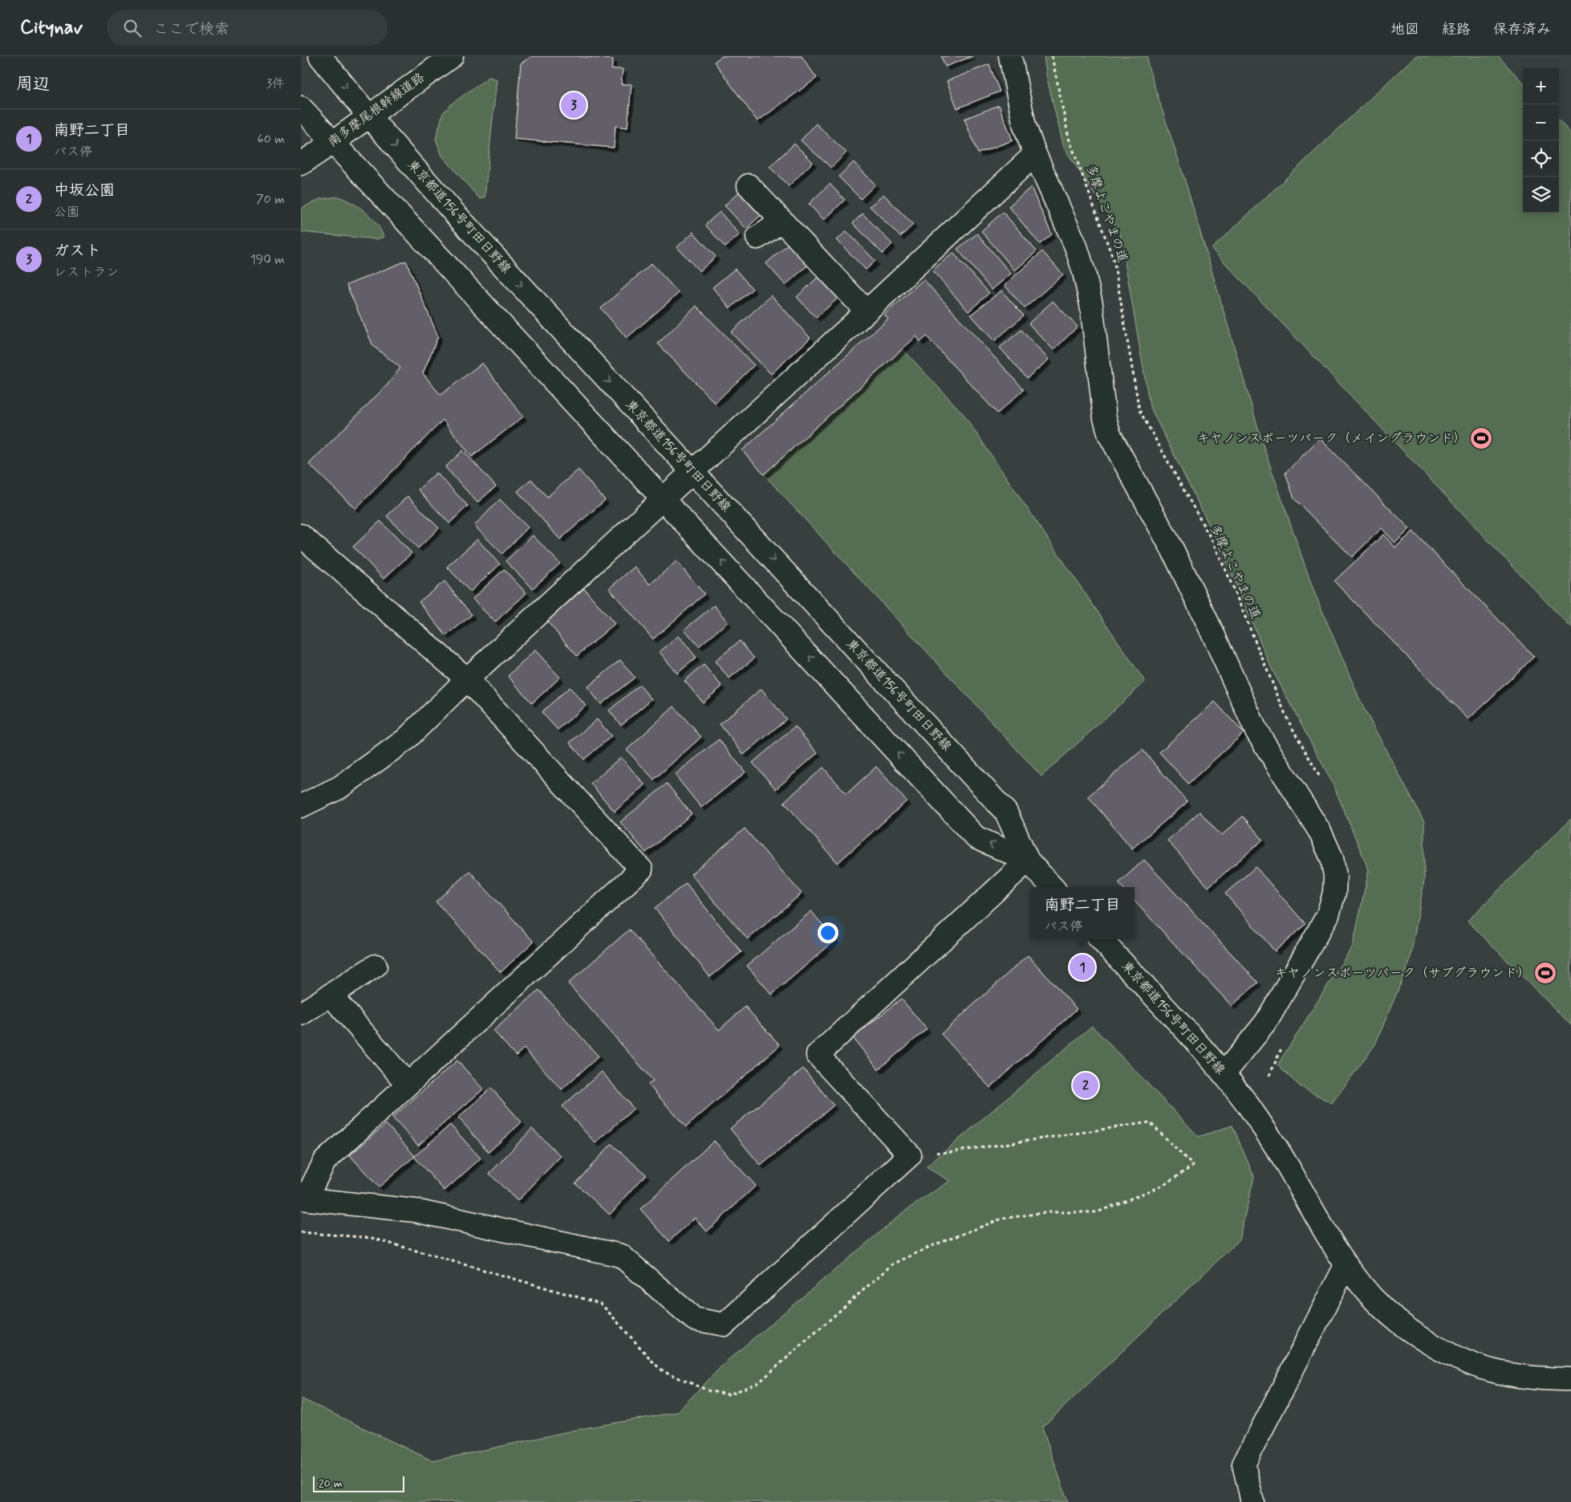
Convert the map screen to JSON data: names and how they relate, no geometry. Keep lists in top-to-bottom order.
{
  "streets": {
    "street": ["南多摩尾根幹線道路", "東京都道156号町田日野線"],
    "path": ["多摩よこやまの道"]
  },
  "crossings": [
    ["南多摩尾根幹線道路", "東京都道156号町田日野線"]
  ],
  "places": {
    "sports": ["キヤノンスポーツパーク（メイングラウンド）", "キヤノンスポーツパーク（サブグラウンド）"]
  },
  "scale_bar": "20 m",
  "page": {
    "header": "Citynav",
    "search": "ここで検索",
    "nav": ["地図", "経路", "保存済み"],
    "heading": ["周辺", "3件"],
    "map_buttons": ["+", "−"],
    "pins": ["3", "1", "2"],
    "list": [
      {
        "mark": "1",
        "name": "南野二丁目",
        "note": "バス停",
        "value": "60 m"
      },
      {
        "mark": "2",
        "name": "中坂公園",
        "note": "公園",
        "value": "70 m"
      },
      {
        "mark": "3",
        "name": "ガスト",
        "note": "レストラン",
        "value": "190 m"
      }
    ],
    "popup": ["南野二丁目", "バス停"],
    "scale": "20 m"
  }
}
